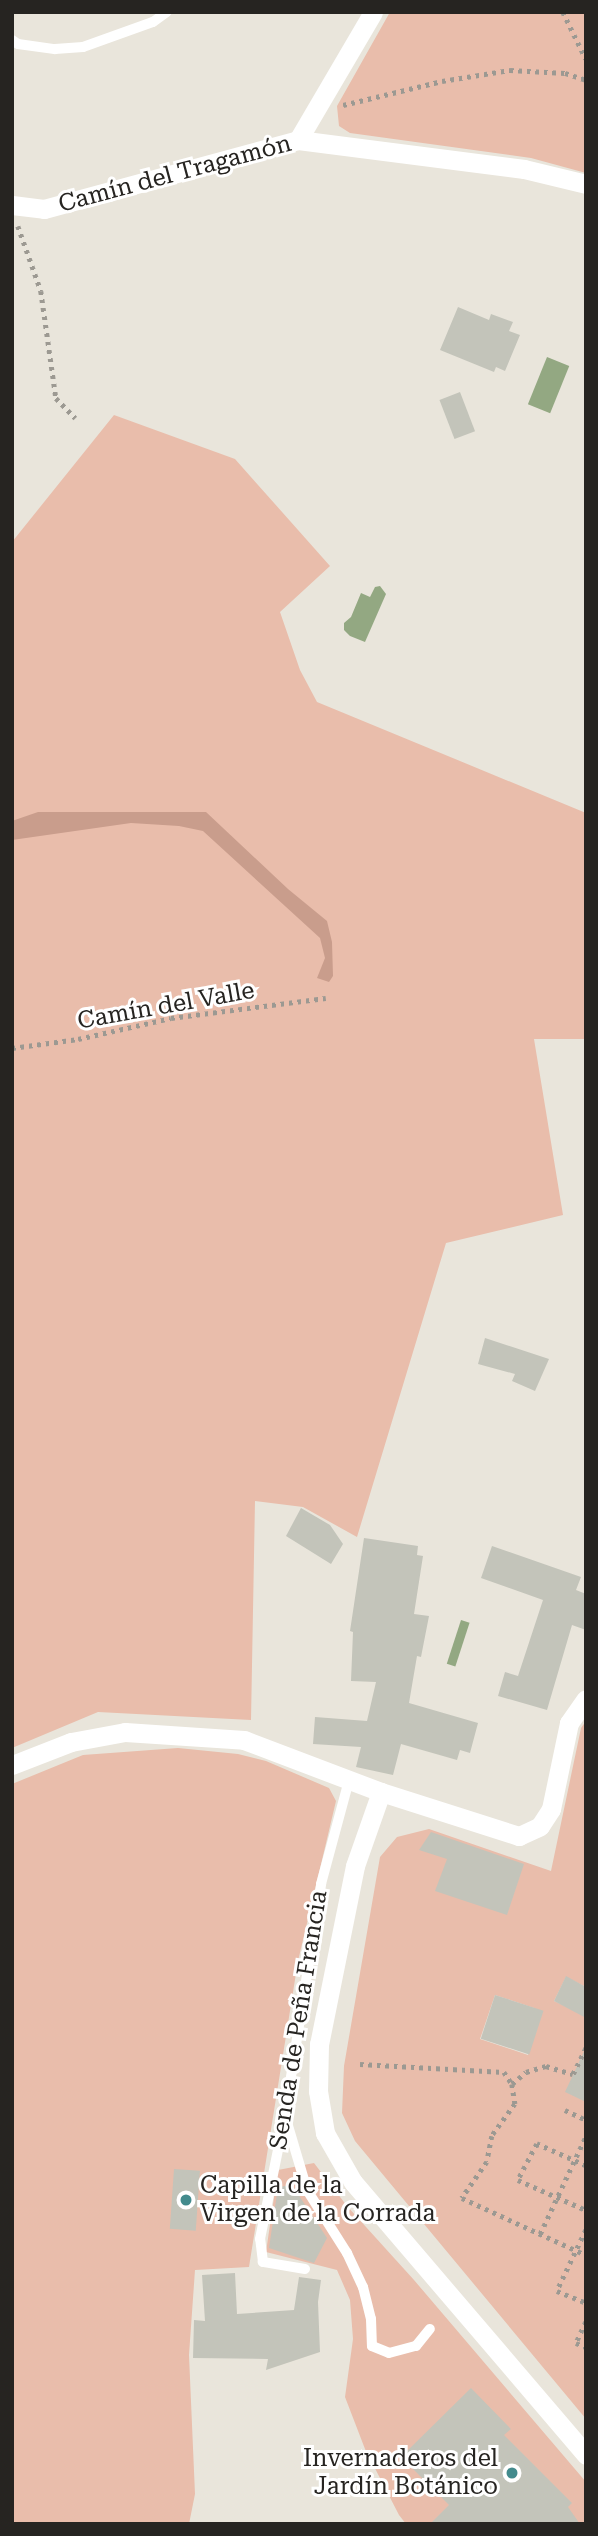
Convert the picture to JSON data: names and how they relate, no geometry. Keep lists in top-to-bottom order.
{
  "streets": {
    "street": ["Camín del Tragamón"],
    "lane": ["Senda de Peña Francia"],
    "path": ["Camín del Valle"]
  },
  "places": ["Capilla de la Virgen de la Corrada", "Invernaderos del Jardín Botánico"]
}
